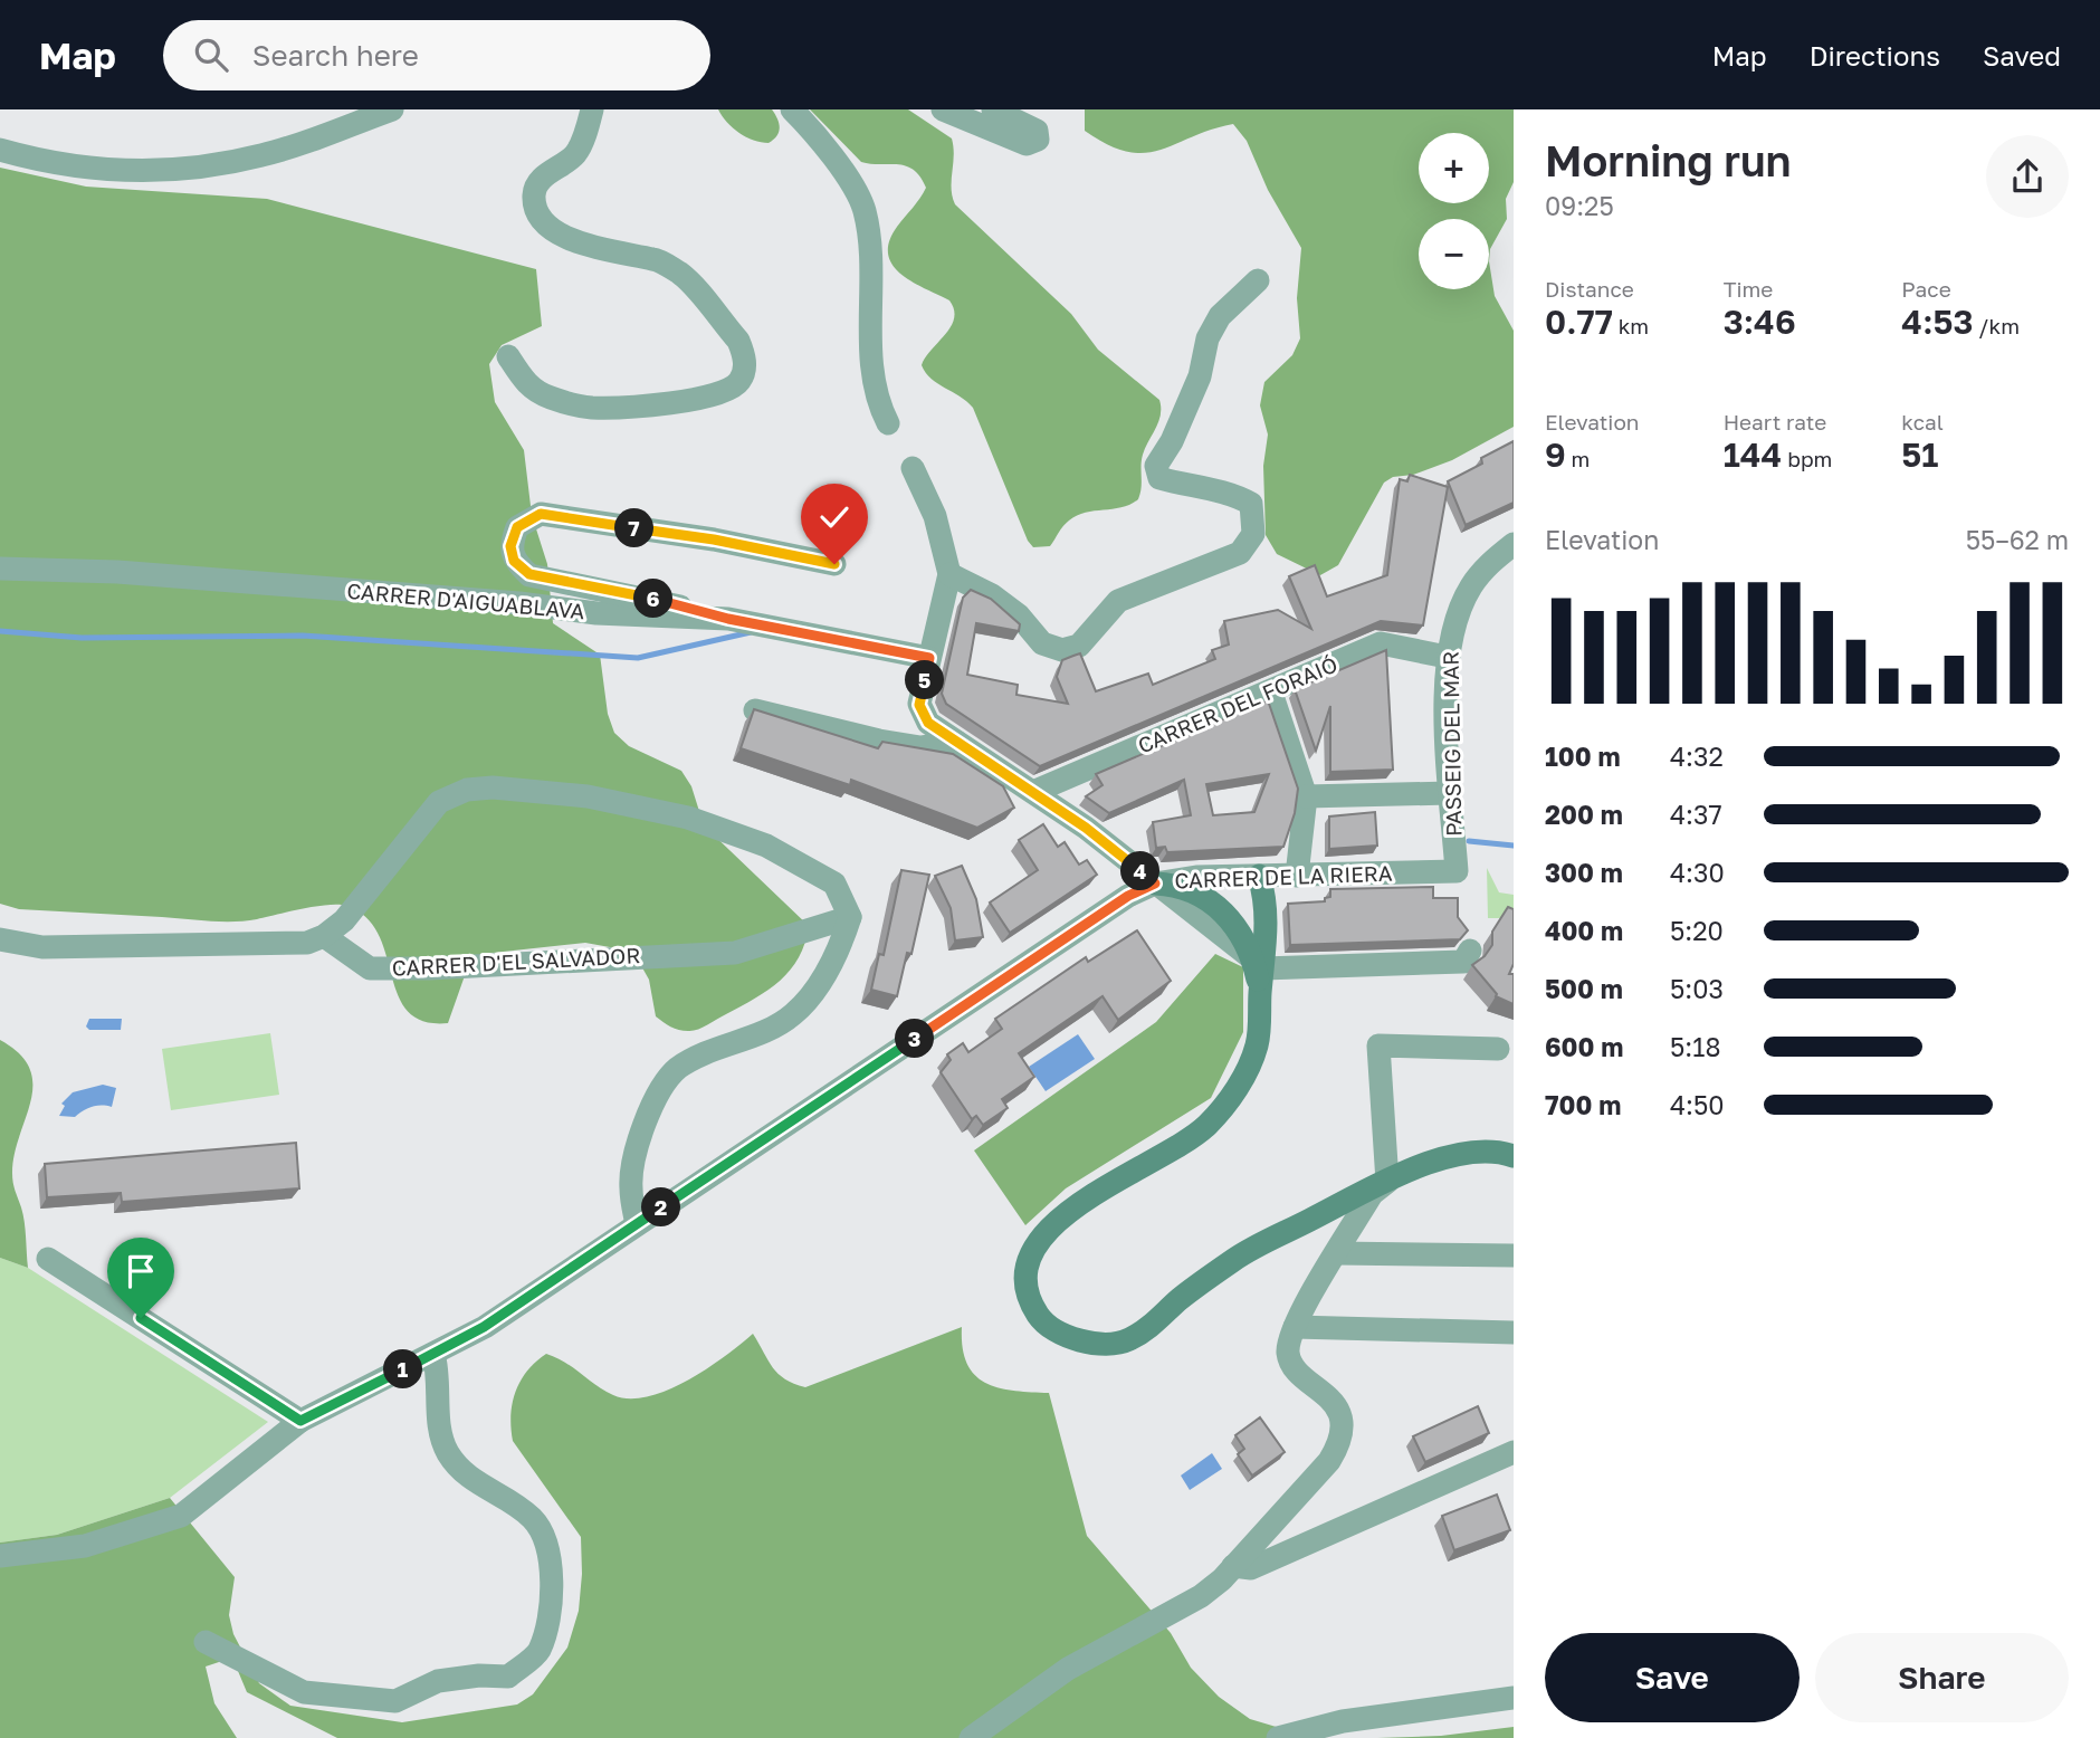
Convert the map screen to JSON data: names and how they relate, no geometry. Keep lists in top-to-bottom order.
{
  "streets": {
    "street": [
      "CARRER D'AIGUABLAVA",
      "CARRER DEL FORAIÓ",
      "PASSEIG DEL MAR",
      "CARRER DE LA RIERA",
      "CARRER D'EL SALVADOR"
    ]
  },
  "crossings": [
    ["CARRER DEL FORAIÓ", "PASSEIG DEL MAR"],
    ["PASSEIG DEL MAR", "CARRER DE LA RIERA"]
  ],
  "page": {
    "header": "Map",
    "search": "Search here",
    "nav": ["Map", "Directions", "Saved"],
    "heading": ["Morning run", "09:25"],
    "map_buttons": ["+", "−"],
    "stats": [
      ["Distance", "0.77 km"],
      ["Time", "3:46"],
      ["Pace", "4:53 /km"],
      ["Elevation", "9 m"],
      ["Heart rate", "144 bpm"],
      ["kcal", "51"]
    ],
    "pins": [
      "7",
      "6",
      "5",
      "4",
      "3",
      "2",
      "1"
    ],
    "chart": ["Elevation", "55–62 m"],
    "list": [
      {
        "name": "100 m",
        "note": "4:32"
      },
      {
        "name": "200 m",
        "note": "4:37"
      },
      {
        "name": "300 m",
        "note": "4:30"
      },
      {
        "name": "400 m",
        "note": "5:20"
      },
      {
        "name": "500 m",
        "note": "5:03"
      },
      {
        "name": "600 m",
        "note": "5:18"
      },
      {
        "name": "700 m",
        "note": "4:50"
      }
    ],
    "buttons": ["Save", "Share"]
  }
}
